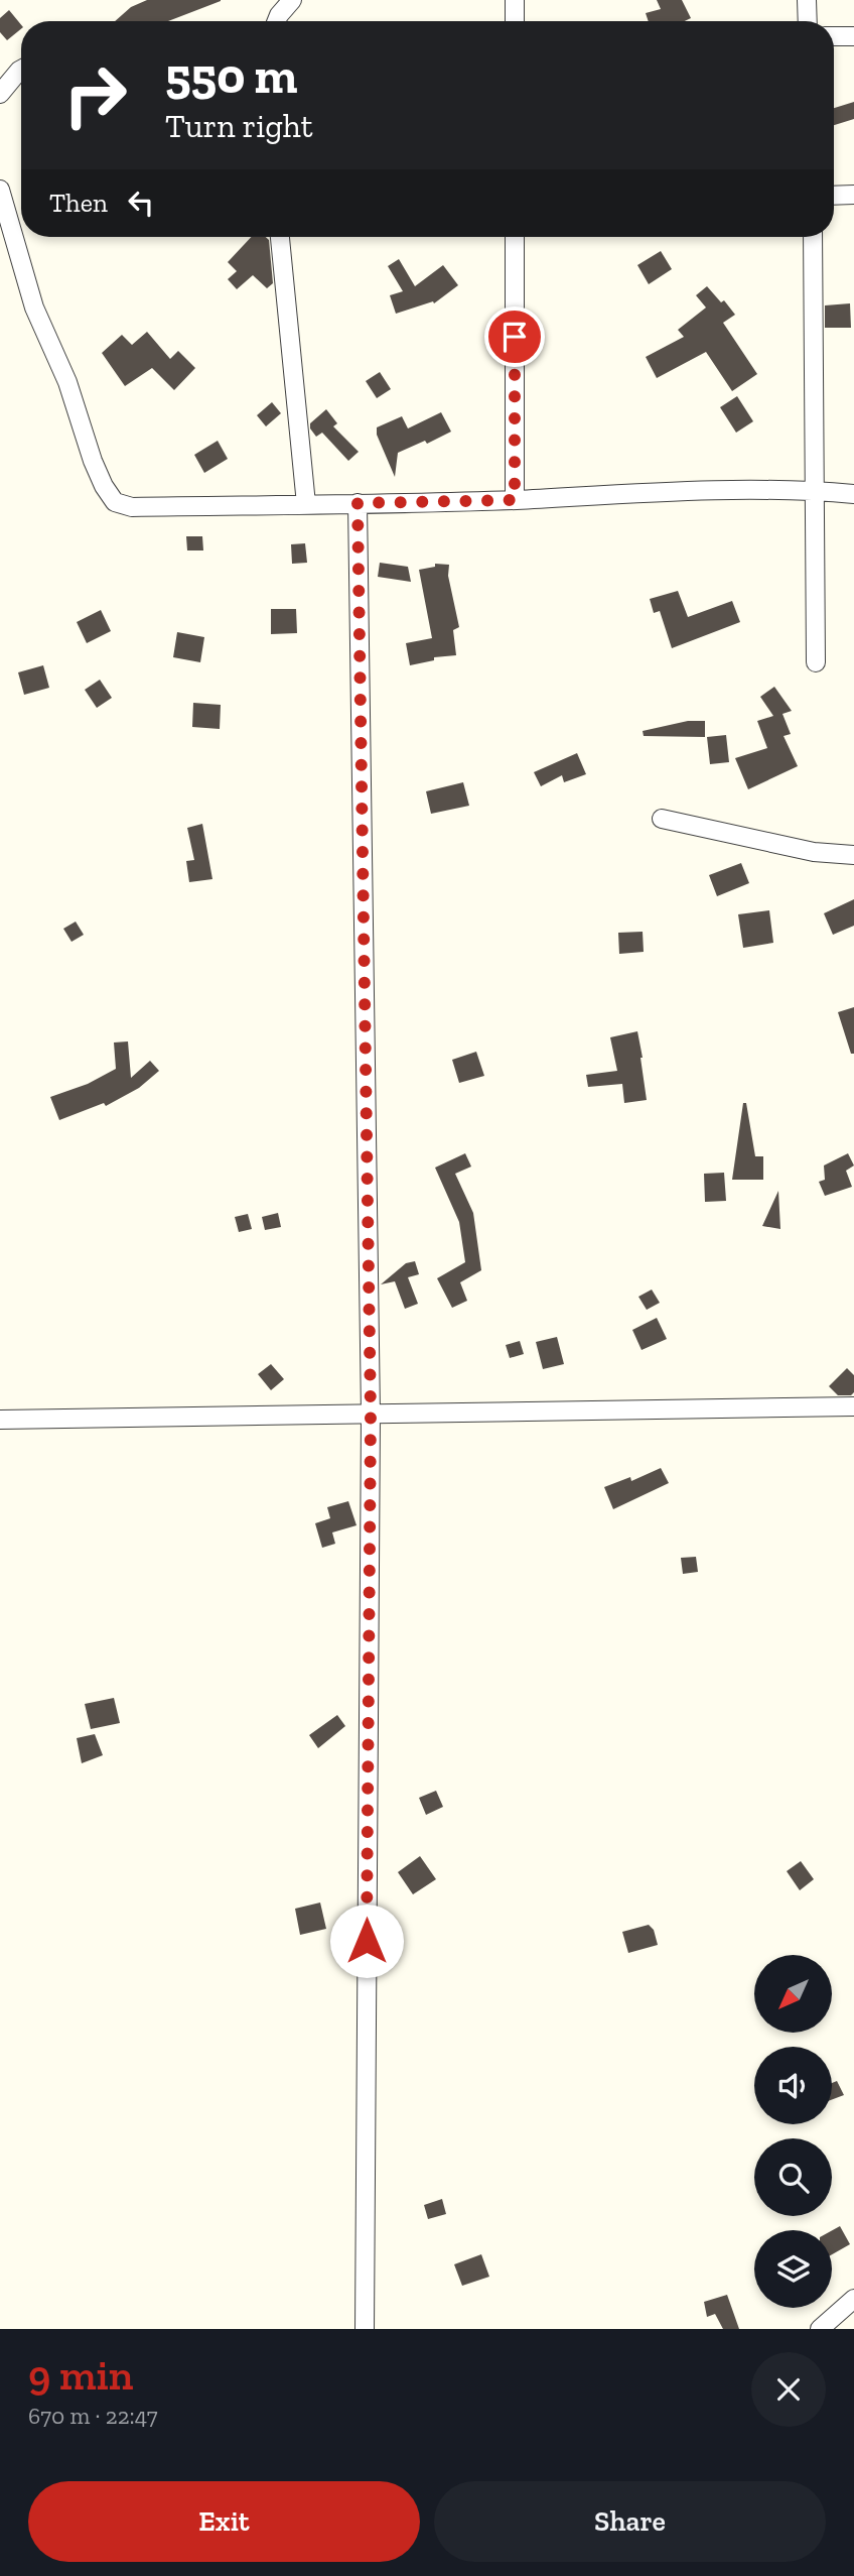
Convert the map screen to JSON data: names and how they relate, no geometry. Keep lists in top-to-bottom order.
{
  "north": "bottom left",
  "page": {
    "turn": ["550 m", "Turn right"],
    "then": "Then",
    "heading": ["9 min", "670 m · 22:47"],
    "buttons": ["Exit", "Share"]
  }
}
